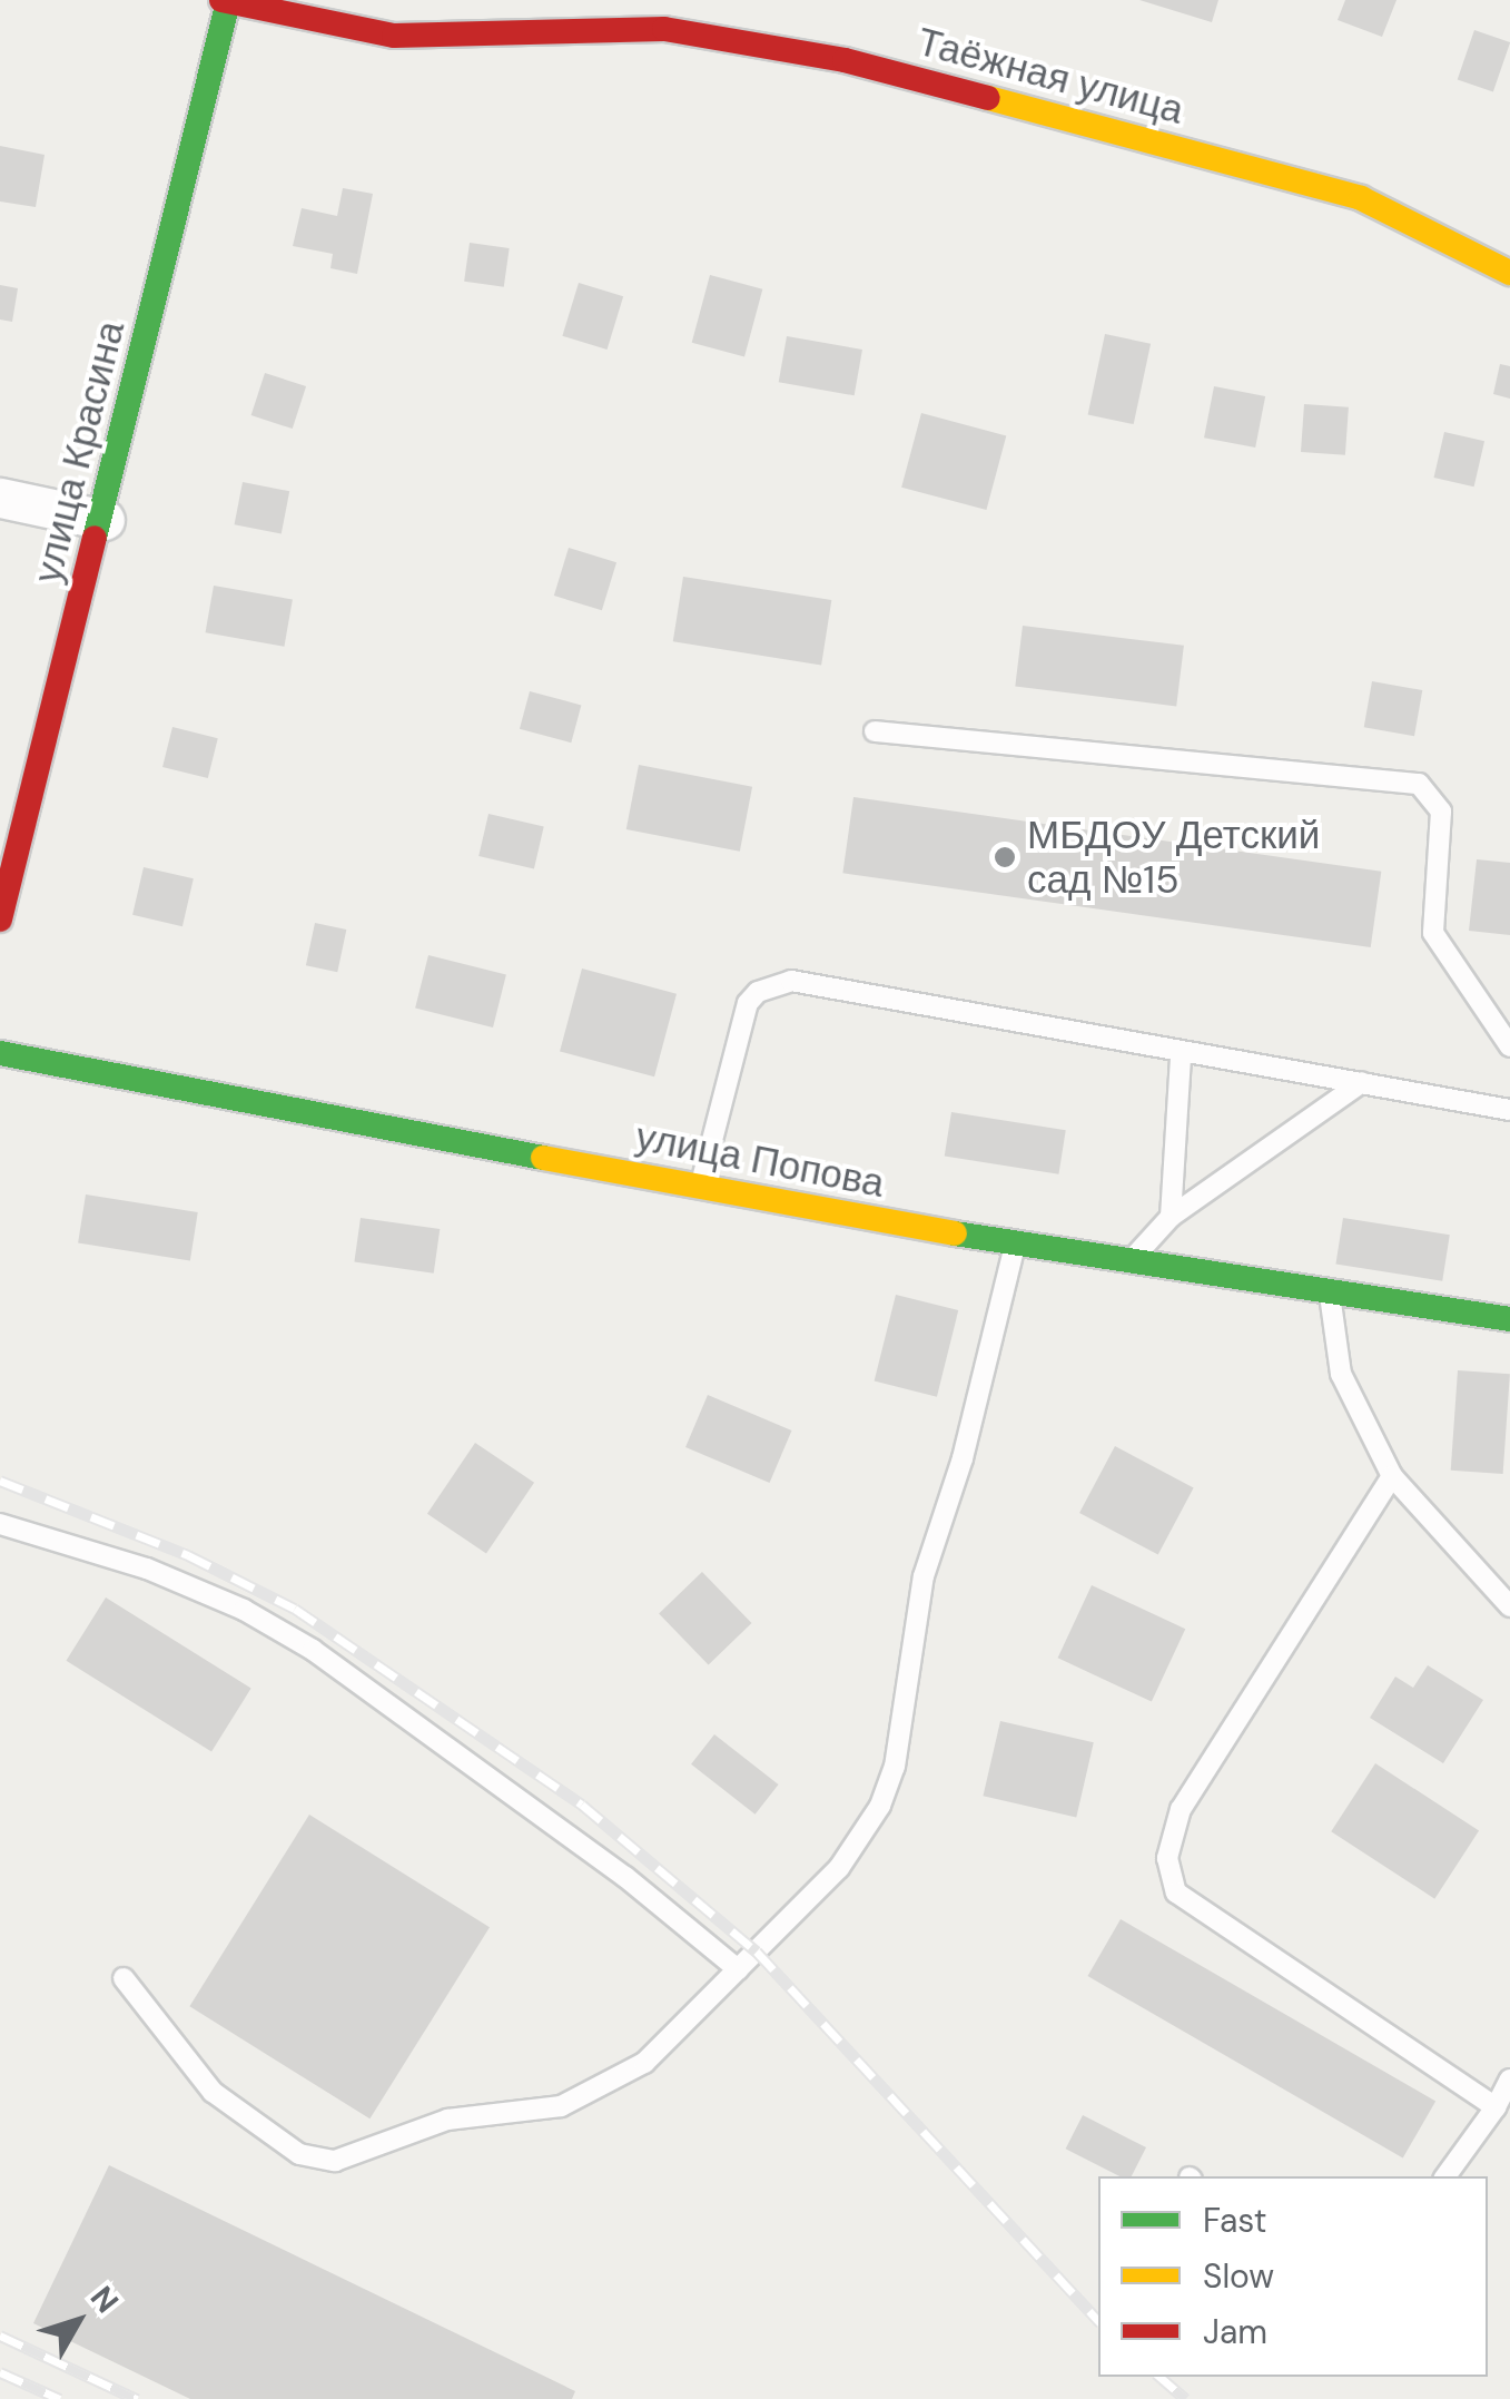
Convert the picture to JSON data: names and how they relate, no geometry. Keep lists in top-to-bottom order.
{
  "streets": {
    "street": ["Таёжная улица", "улица Красина", "улица Попова"]
  },
  "crossings": [
    ["Таёжная улица", "улица Красина"]
  ],
  "places": ["МБДОУ Детский сад №15"],
  "legend": ["Fast", "Slow", "Jam"],
  "north": "top right"
}
